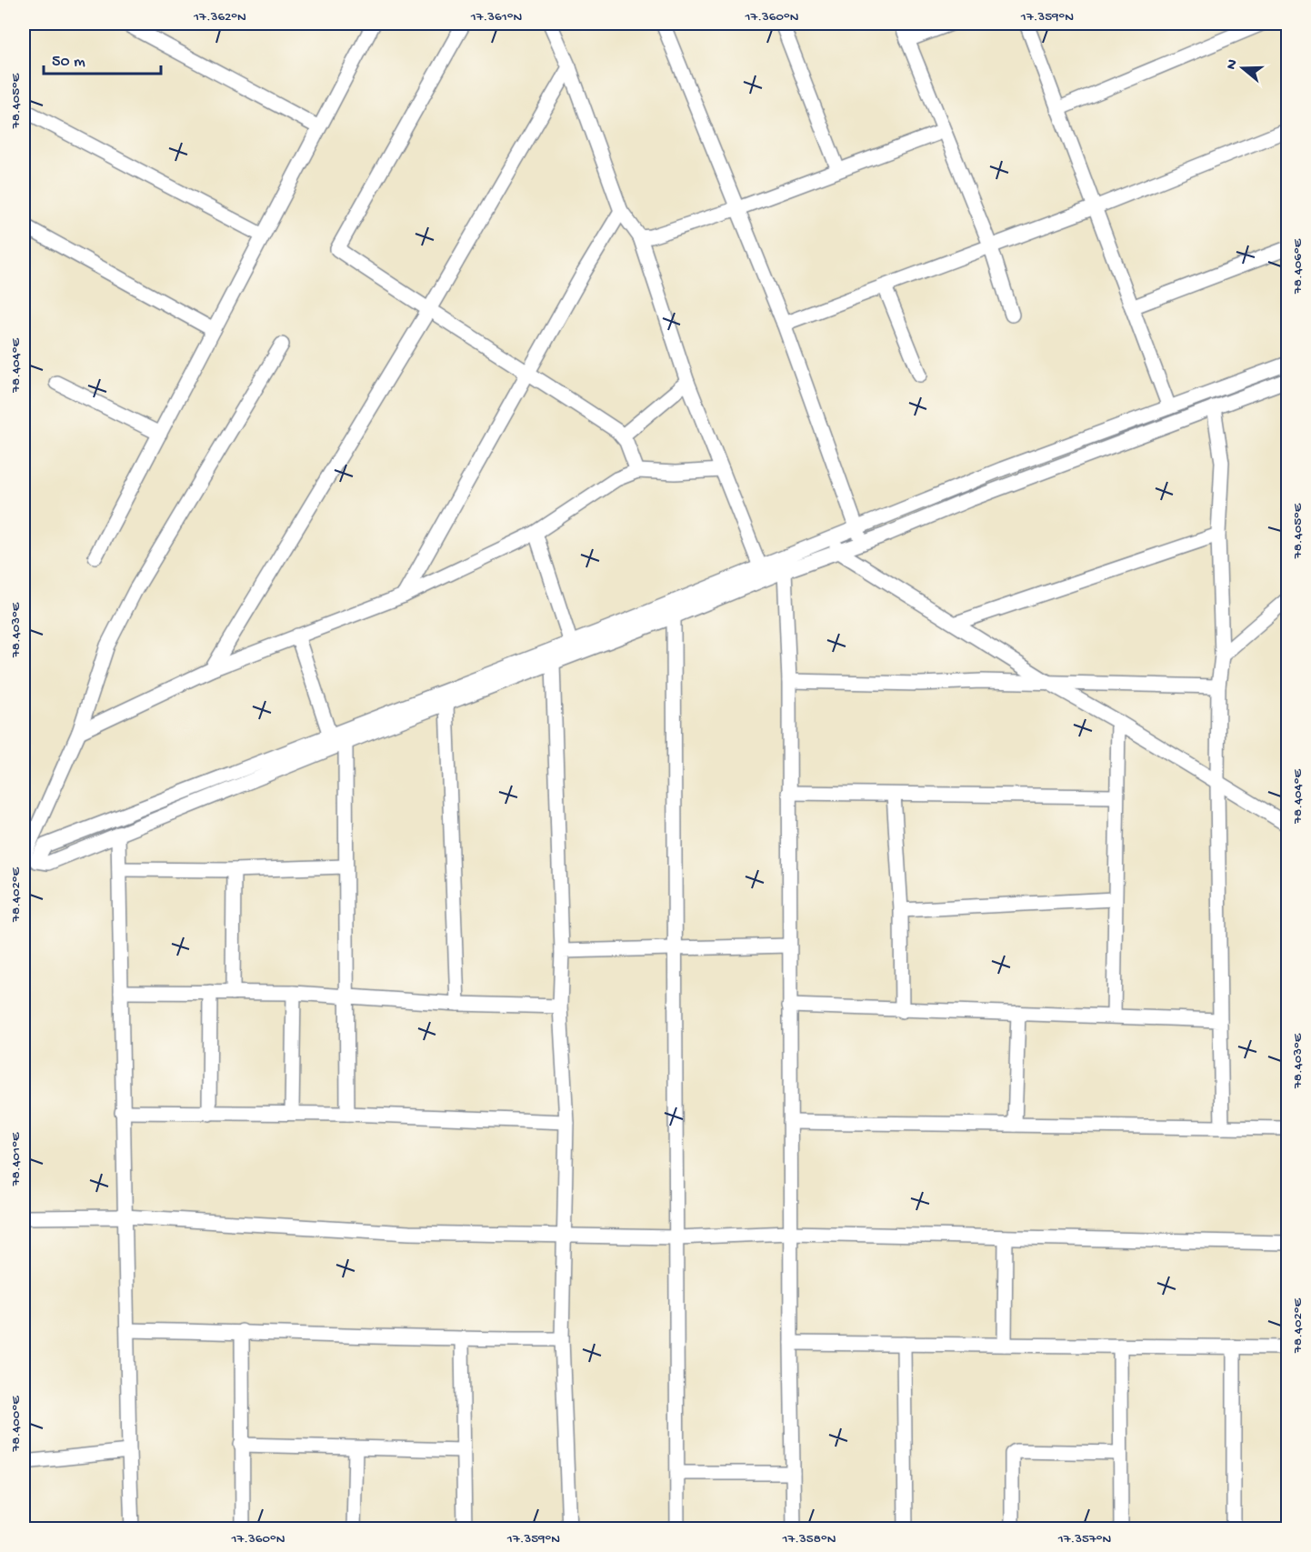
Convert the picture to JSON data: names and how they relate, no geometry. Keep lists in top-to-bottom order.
{
  "scale_bar": "50 m",
  "north": "left",
  "coordinates": [
    "17.362°N",
    "17.361°N",
    "17.360°N",
    "17.359°N",
    "78.405°E",
    "78.406°E",
    "78.404°E",
    "78.403°E",
    "78.402°E",
    "78.401°E",
    "78.400°E",
    "17.358°N",
    "17.357°N"
  ]
}
